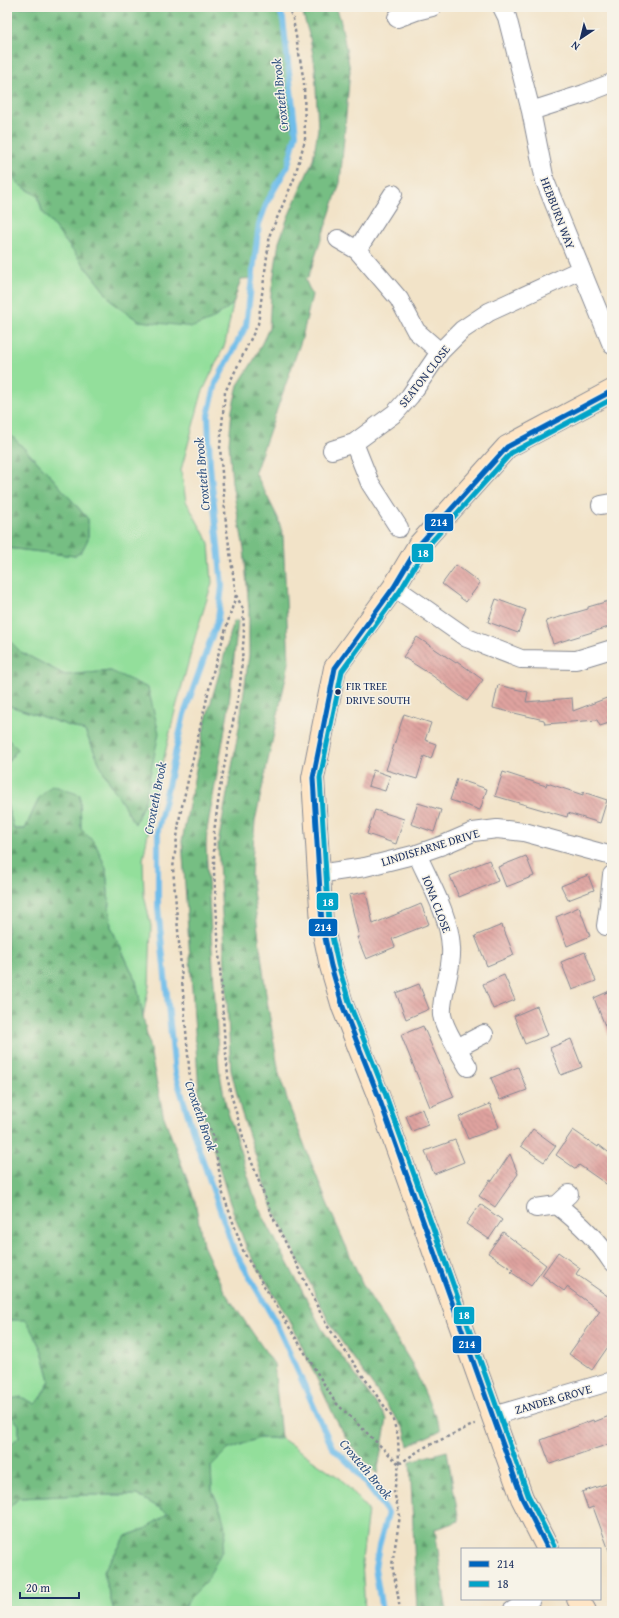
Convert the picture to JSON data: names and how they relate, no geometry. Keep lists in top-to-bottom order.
{
  "streets": {
    "street": [
      "HEBBURN WAY",
      "SEATON CLOSE",
      "LINDISFARNE DRIVE",
      "IONA CLOSE",
      "ZANDER GROVE"
    ]
  },
  "crossings": [
    ["HEBBURN WAY", "SEATON CLOSE"],
    ["LINDISFARNE DRIVE", "IONA CLOSE"]
  ],
  "water": ["Croxteth Brook"],
  "places": ["FIR TREE DRIVE SOUTH"],
  "lines": ["transit line 214", "transit line 18"],
  "legend": ["214", "18"],
  "scale_bar": "20 m",
  "north": "bottom left"
}
